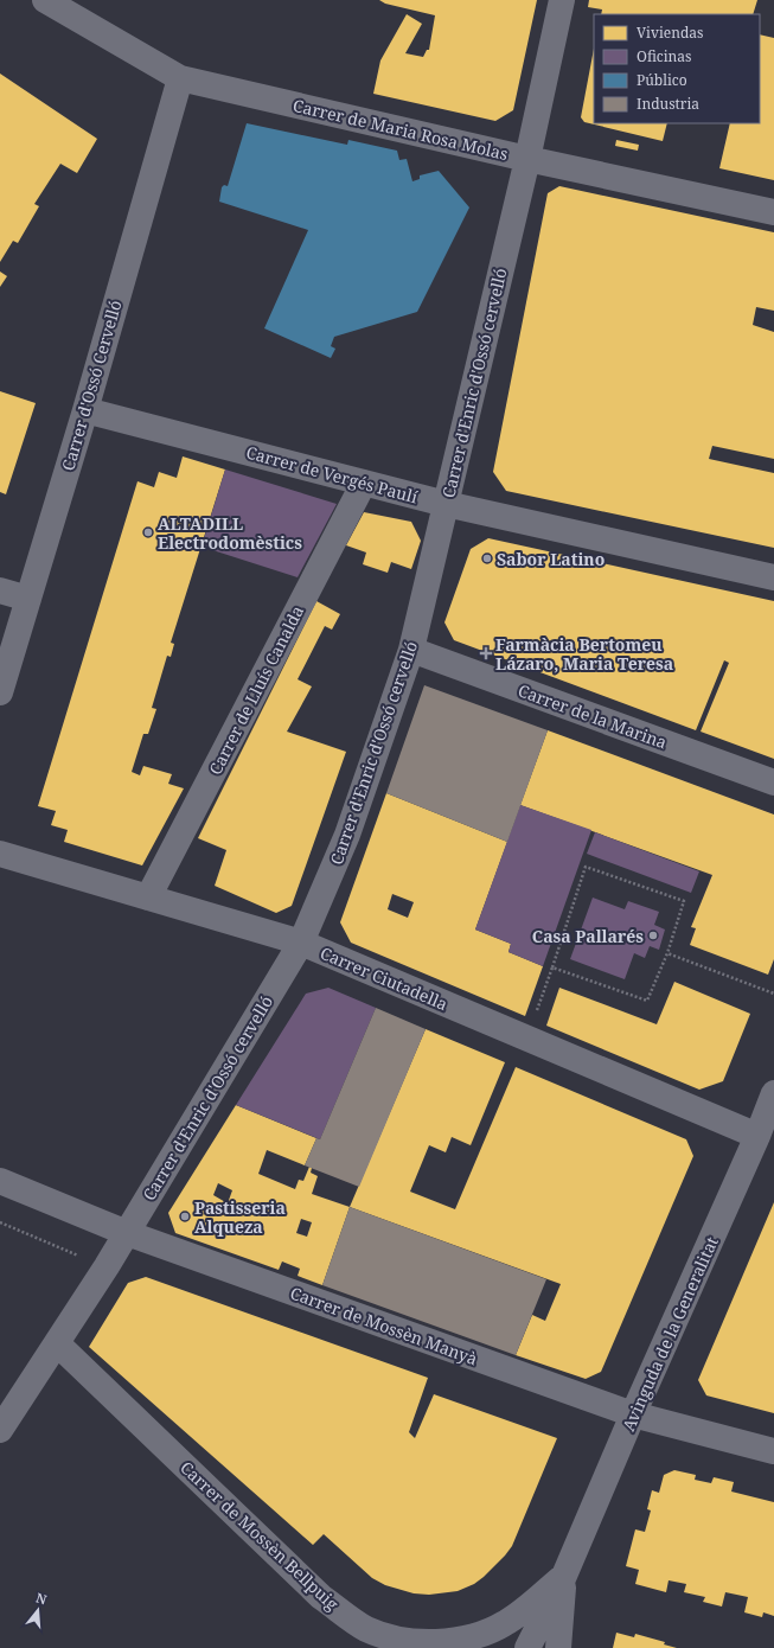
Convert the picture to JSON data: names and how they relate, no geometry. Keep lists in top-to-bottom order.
{
  "streets": {
    "street": [
      "Carrer de Maria Rosa Molas",
      "Carrer d'Enric d'Ossó cervelló",
      "Carrer d'Ossó Cervelló",
      "Carrer de Vergés Paulí",
      "Carrer de Lluís Canalda",
      "Carrer de la Marina",
      "Carrer Ciutadella",
      "Carrer de Mossèn Manyà",
      "Avinguda de la Generalitat",
      "Carrer de Mossèn Bellpuig"
    ]
  },
  "crossings": [
    ["Carrer de Maria Rosa Molas", "Carrer d'Enric d'Ossó cervelló"],
    ["Carrer de Maria Rosa Molas", "Carrer d'Ossó Cervelló"],
    ["Carrer d'Enric d'Ossó cervelló", "Carrer de Vergés Paulí"],
    ["Carrer d'Enric d'Ossó cervelló", "Carrer de la Marina"],
    ["Carrer d'Enric d'Ossó cervelló", "Carrer Ciutadella"],
    ["Carrer d'Enric d'Ossó cervelló", "Carrer de Mossèn Manyà"],
    ["Carrer d'Enric d'Ossó cervelló", "Carrer de Mossèn Bellpuig"],
    ["Carrer d'Ossó Cervelló", "Carrer de Vergés Paulí"],
    ["Carrer de Vergés Paulí", "Carrer de Lluís Canalda"],
    ["Carrer de Lluís Canalda", "Carrer Ciutadella"],
    ["Carrer Ciutadella", "Avinguda de la Generalitat"],
    ["Carrer de Mossèn Manyà", "Avinguda de la Generalitat"],
    ["Avinguda de la Generalitat", "Carrer de Mossèn Bellpuig"]
  ],
  "places": {
    "other": [
      "ALTADILL Electrodomèstics",
      "Sabor Latino",
      "Casa Pallarés",
      "Pastisseria Alqueza"
    ],
    "health": ["Farmàcia Bertomeu Lázaro, Maria Teresa"]
  },
  "legend": [
    "Viviendas",
    "Oficinas",
    "Público",
    "Industria"
  ],
  "north": "top"
}
